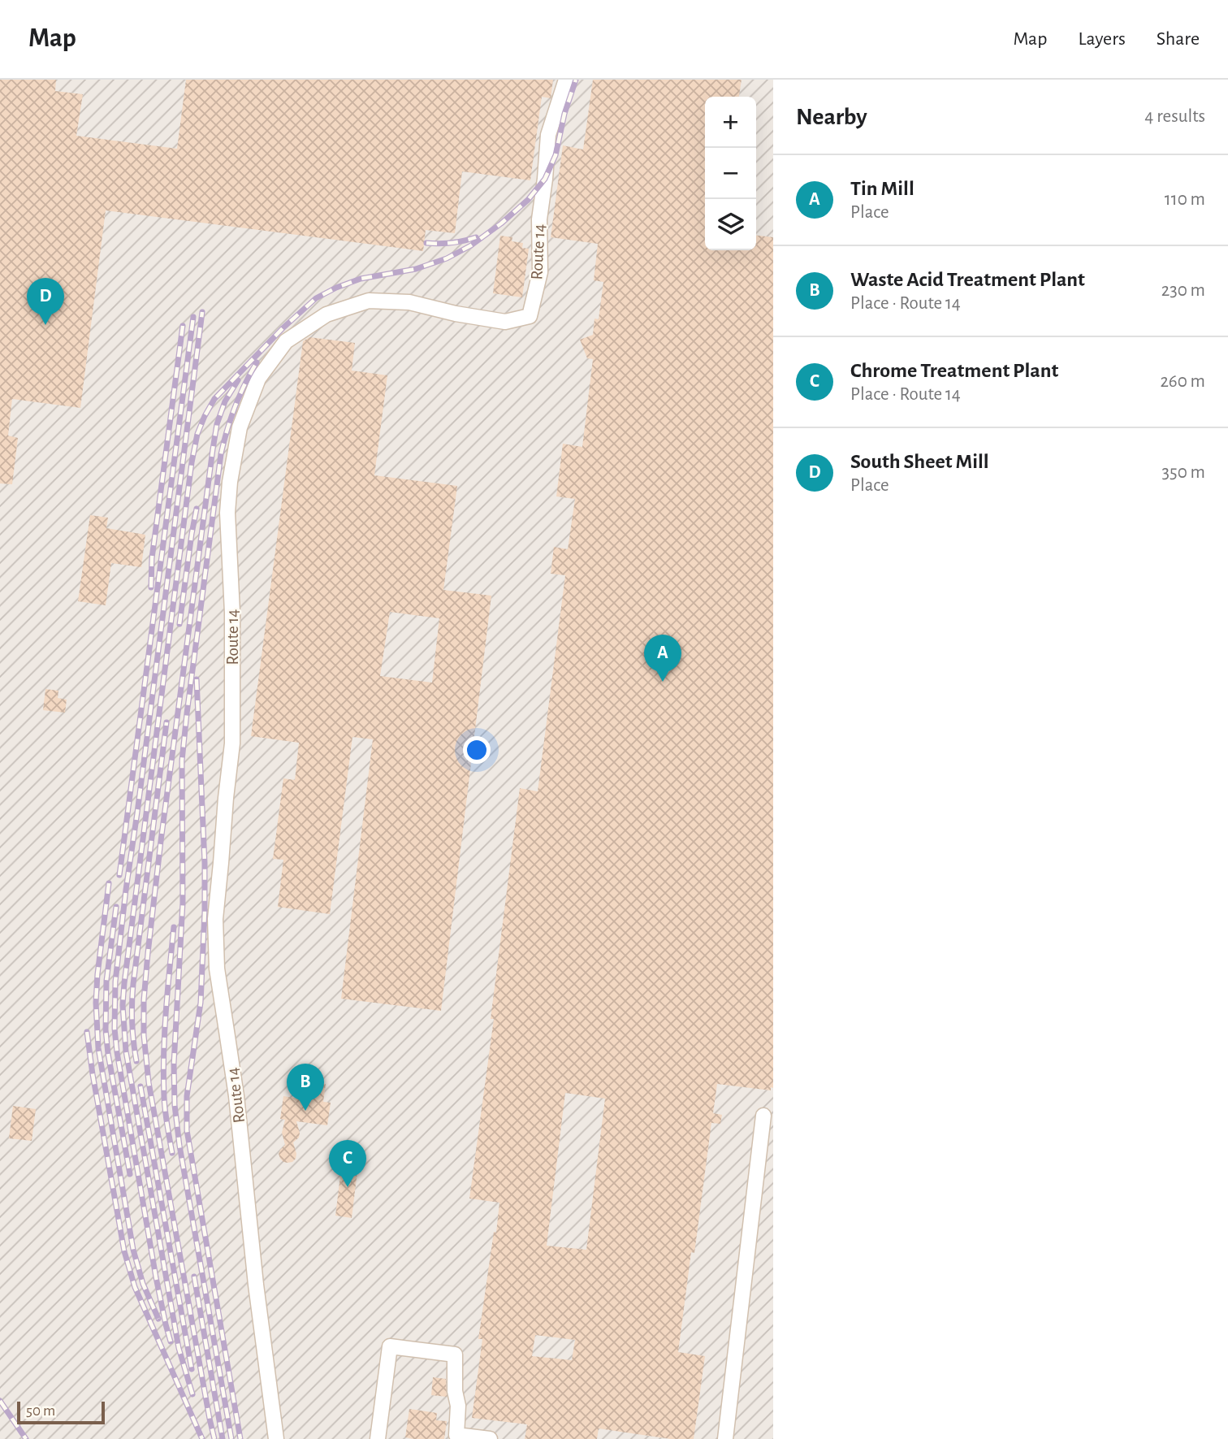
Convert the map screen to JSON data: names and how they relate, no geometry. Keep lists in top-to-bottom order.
{
  "streets": {
    "street": ["Route 14"]
  },
  "scale_bar": "50 m",
  "page": {
    "header": "Map",
    "nav": ["Map", "Layers", "Share"],
    "heading": ["Nearby", "4 results"],
    "map_buttons": ["+", "−"],
    "list": [
      {
        "mark": "A",
        "name": "Tin Mill",
        "note": "Place",
        "value": "110 m"
      },
      {
        "mark": "B",
        "name": "Waste Acid Treatment Plant",
        "note": "Place · Route 14",
        "value": "230 m"
      },
      {
        "mark": "C",
        "name": "Chrome Treatment Plant",
        "note": "Place · Route 14",
        "value": "260 m"
      },
      {
        "mark": "D",
        "name": "South Sheet Mill",
        "note": "Place",
        "value": "350 m"
      }
    ],
    "pins": [
      "D",
      "A",
      "B",
      "C"
    ],
    "scale": "50 m"
  }
}
